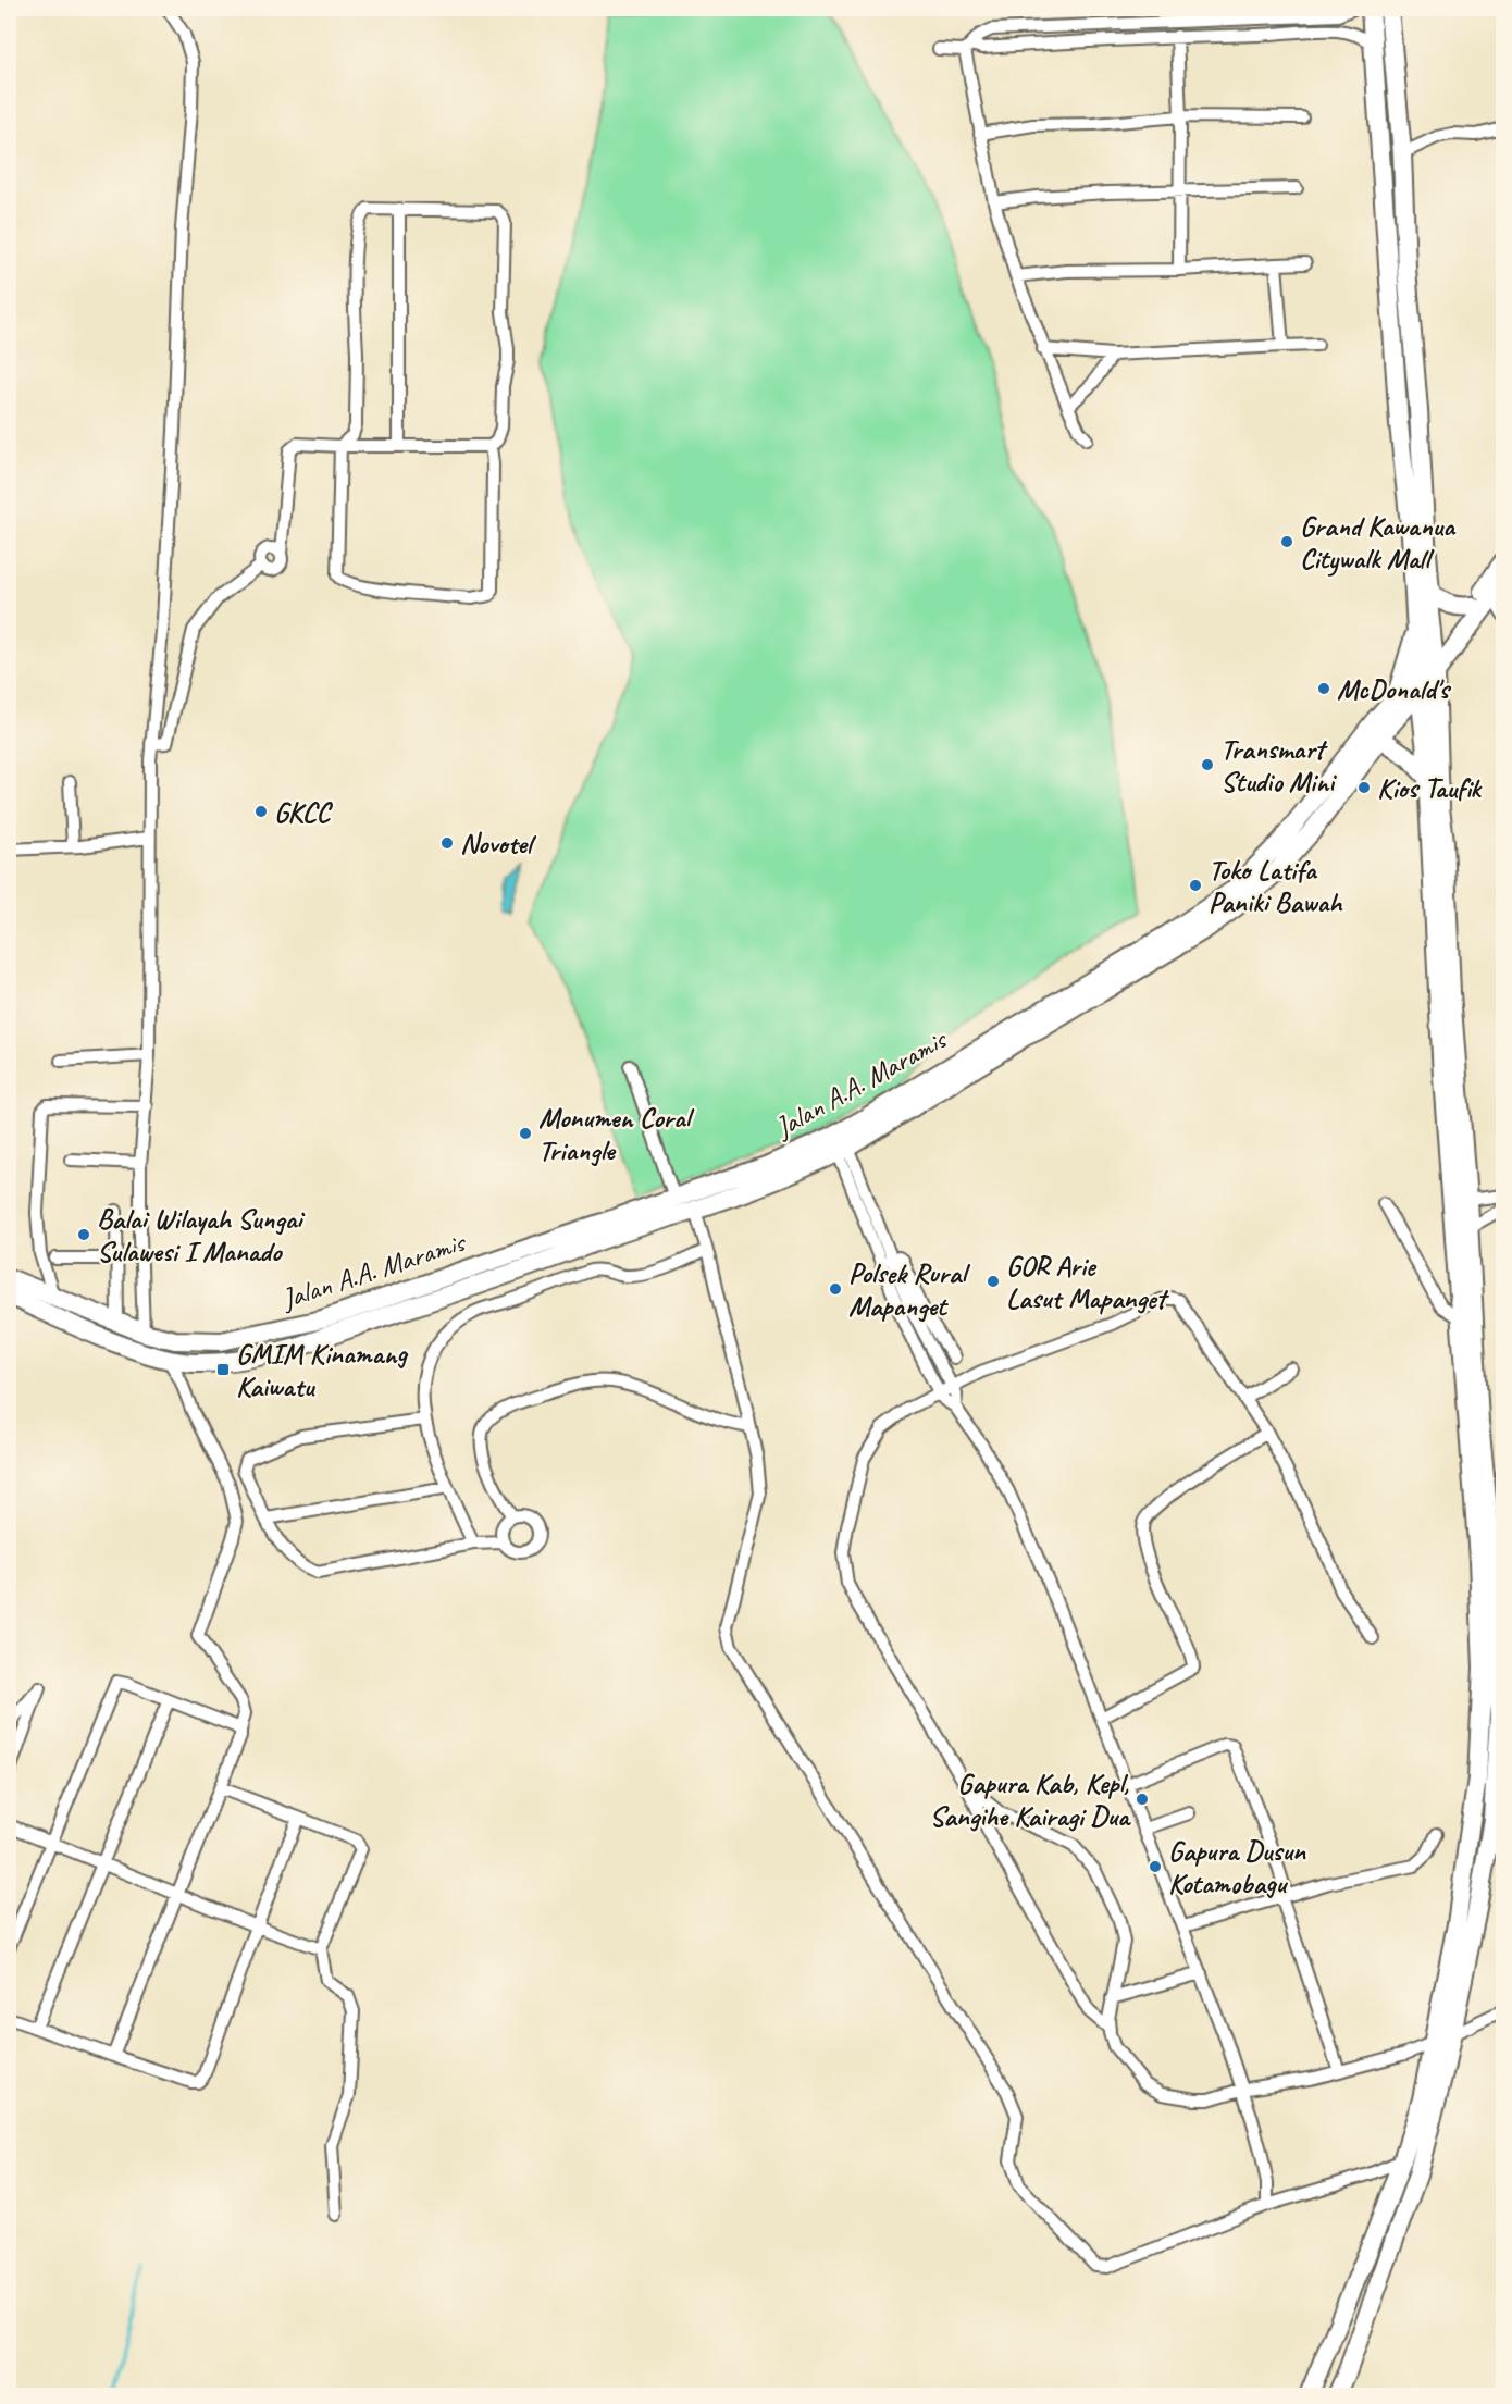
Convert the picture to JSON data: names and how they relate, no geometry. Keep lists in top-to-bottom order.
{
  "streets": {
    "highway": ["Jalan A.A. Maramis"]
  },
  "places": {
    "other": [
      "Grand Kawanua Citywalk Mall",
      "McDonald's",
      "Transmart Studio Mini",
      "Kios Taufik",
      "GKCC",
      "Novotel",
      "Toko Latifa Paniki Bawah",
      "Monumen Coral Triangle",
      "Balai Wilayah Sungai Sulawesi I Manado",
      "GOR Arie Lasut Mapanget",
      "Polsek Rural Mapanget",
      "Gapura Kab, Kepl, Sangihe Kairagi Dua",
      "Gapura Dusun Kotamobagu"
    ],
    "transit": ["GMIM Kinamang Kaiwatu"]
  }
}
